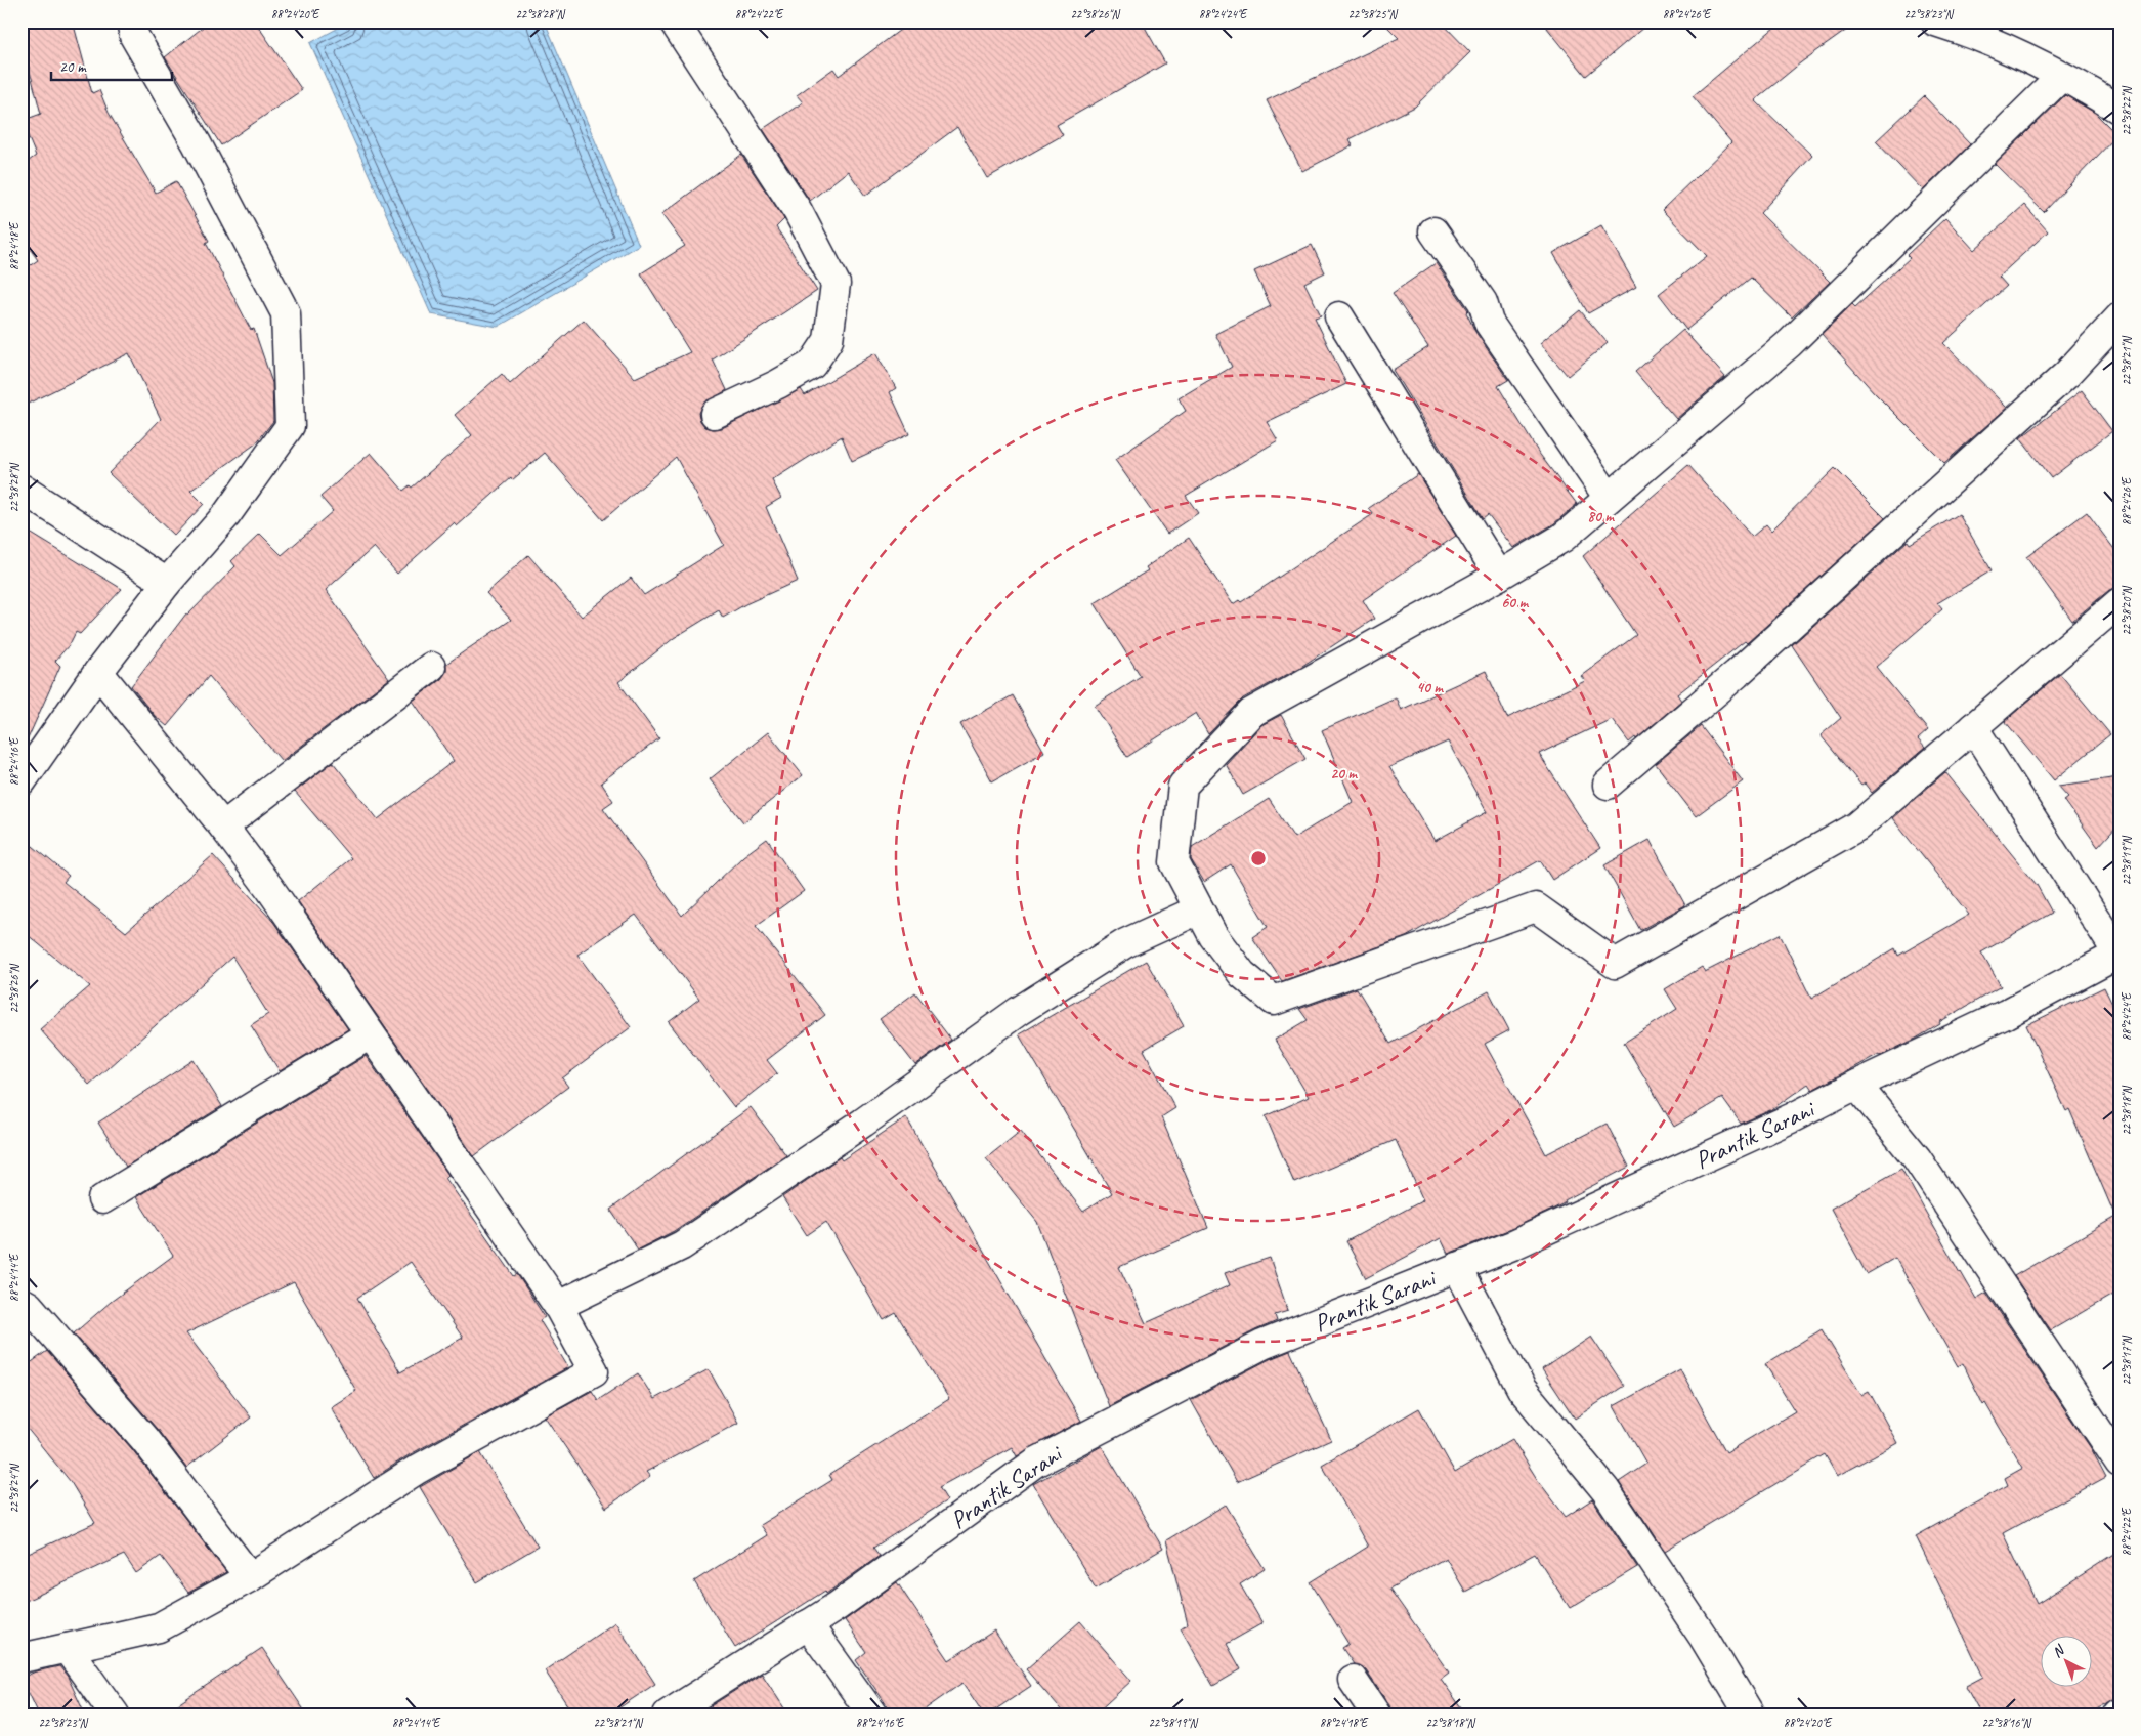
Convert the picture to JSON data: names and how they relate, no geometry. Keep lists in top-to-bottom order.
{
  "streets": {
    "street": ["Prantik Sarani"]
  },
  "scale_bar": "20 m",
  "north": "top left",
  "coordinates": [
    "88°24'20\"E",
    "22°38'28\"N",
    "88°24'22\"E",
    "22°38'26\"N",
    "88°24'24\"E",
    "22°38'25\"N",
    "88°24'26\"E",
    "22°38'23\"N",
    "22°38'22\"N",
    "88°24'18\"E",
    "22°38'21\"N",
    "22°38'20\"N",
    "88°24'16\"E",
    "22°38'19\"N",
    "22°38'18\"N",
    "88°24'14\"E",
    "22°38'17\"N",
    "22°38'24\"N",
    "22°38'16\"N"
  ],
  "rings": [
    "80 m",
    "60 m",
    "40 m",
    "20 m"
  ]
}
